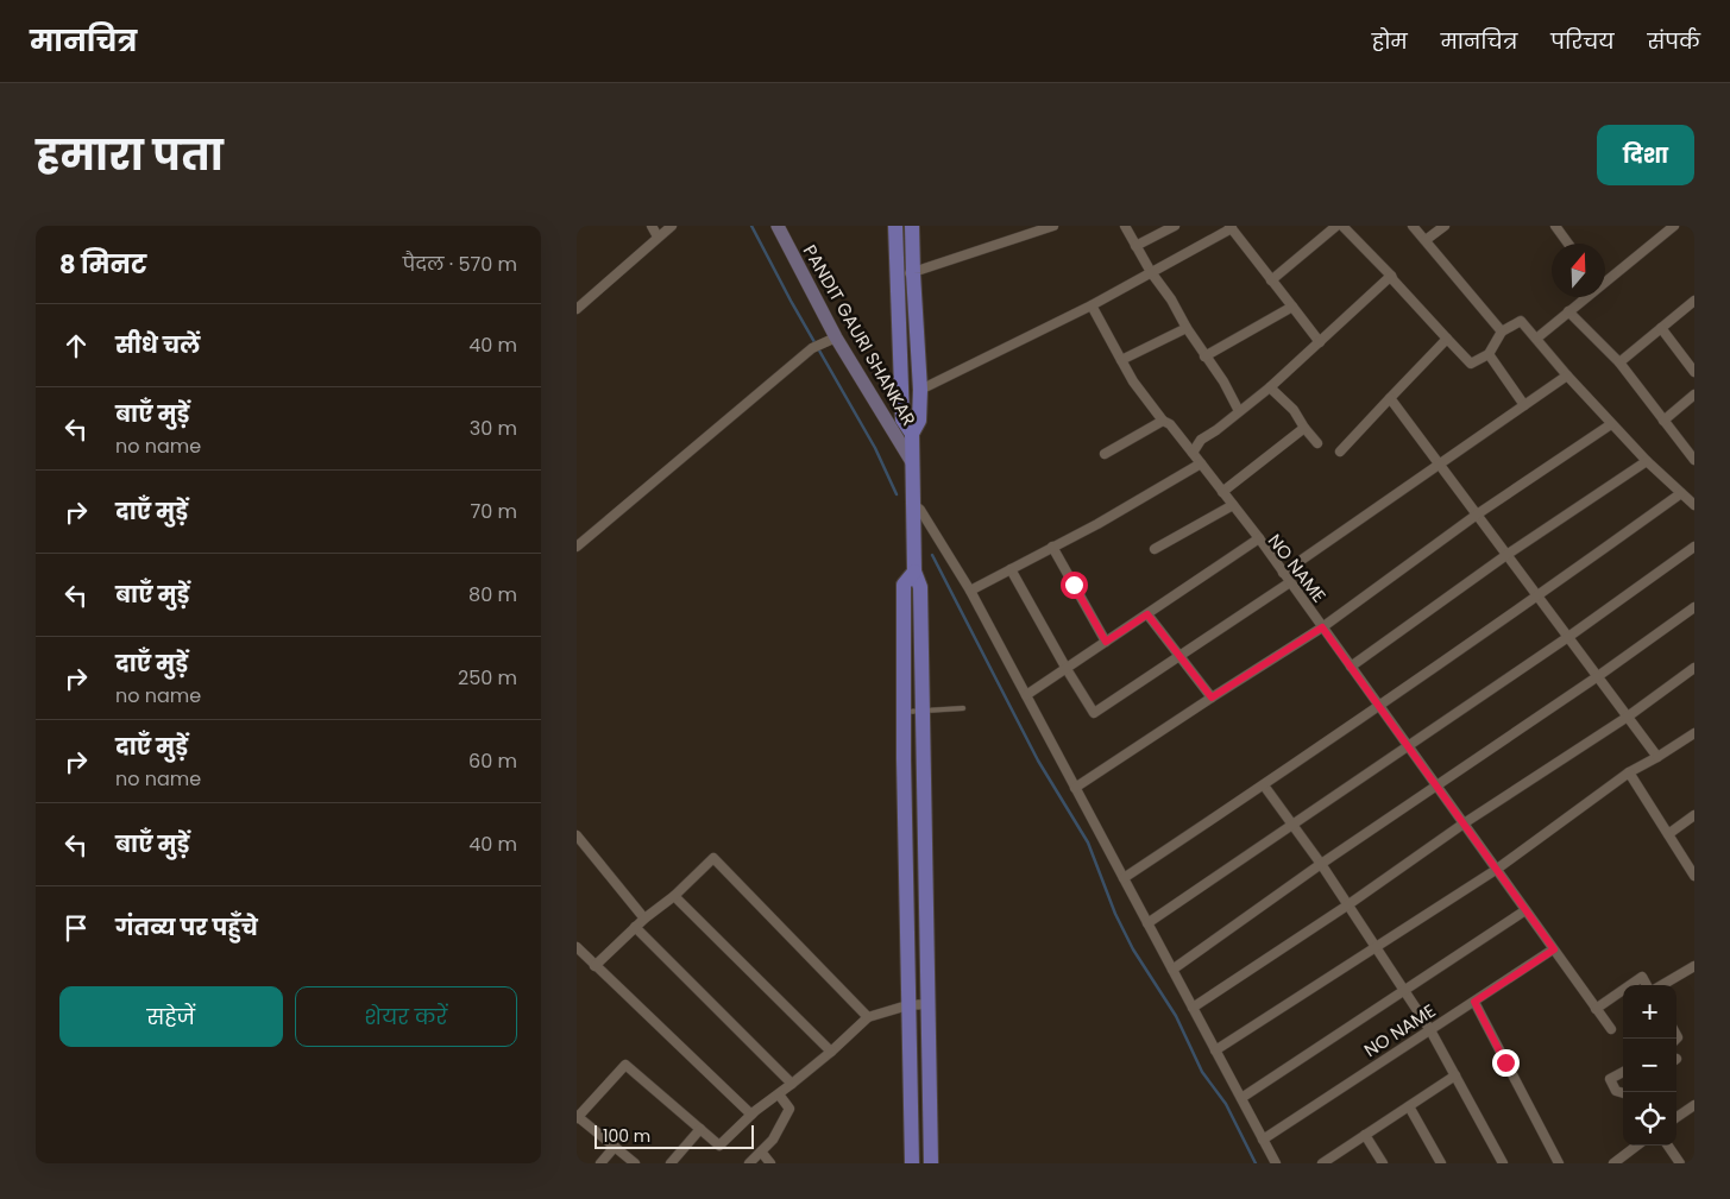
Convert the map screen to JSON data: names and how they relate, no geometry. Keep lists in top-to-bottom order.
{
  "streets": {
    "street": ["PANDIT GAURI SHANKAR", "NO NAME"]
  },
  "scale_bar": "100 m",
  "north": "top",
  "page": {
    "header": "मानचित्र",
    "nav": [
      "होम",
      "मानचित्र",
      "परिचय",
      "संपर्क"
    ],
    "title": "हमारा पता",
    "buttons": [
      "दिशा",
      ["सहेजें", "शेयर करें"]
    ],
    "heading": ["8 मिनट", "पैदल · 570 m"],
    "list": [
      ["सीधे चलें", "40 m"],
      ["बाएँ मुड़ें", "no name", "30 m"],
      ["दाएँ मुड़ें", "70 m"],
      ["बाएँ मुड़ें", "80 m"],
      ["दाएँ मुड़ें", "no name", "250 m"],
      ["दाएँ मुड़ें", "no name", "60 m"],
      ["बाएँ मुड़ें", "40 m"],
      "गंतव्य पर पहुँचे"
    ],
    "map_buttons": ["+", "−"],
    "scale": "100 m"
  }
}
